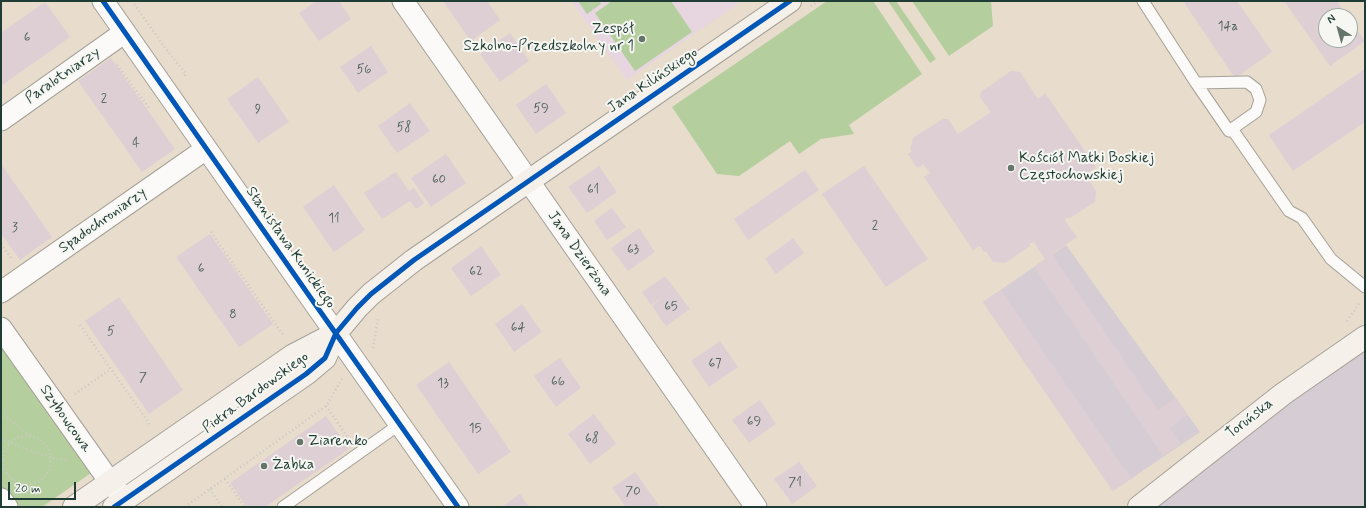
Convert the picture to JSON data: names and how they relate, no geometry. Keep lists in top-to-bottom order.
{
  "streets": {
    "street": [
      "Paralotniarzy",
      "Jana Kilińskiego",
      "Spadochroniarzy",
      "Stanisława Kunickiego",
      "Jana Dzierżona",
      "Piotra Bardowskiego",
      "Szybowcowa",
      "Toruńska"
    ]
  },
  "crossings": [
    ["Paralotniarzy", "Stanisława Kunickiego"],
    ["Jana Kilińskiego", "Jana Dzierżona"],
    ["Jana Kilińskiego", "Piotra Bardowskiego"],
    ["Spadochroniarzy", "Stanisława Kunickiego"],
    ["Stanisława Kunickiego", "Piotra Bardowskiego"],
    ["Jana Dzierżona", "Piotra Bardowskiego"],
    ["Piotra Bardowskiego", "Szybowcowa"]
  ],
  "places": [
    "Zespół Szkolno-Przedszkolny nr 1",
    "Kościół Matki Boskiej Częstochowskiej",
    "Ziarenko",
    "Żabka"
  ],
  "house_numbers": [
    "14a",
    "6",
    "56",
    "2",
    "59",
    "9",
    "58",
    "4",
    "60",
    "61",
    "11",
    "2",
    "3",
    "63",
    "6",
    "62",
    "65",
    "8",
    "64",
    "5",
    "67",
    "7",
    "66",
    "13",
    "69",
    "15",
    "68",
    "71",
    "70"
  ],
  "scale_bar": "20 m",
  "north": "top left"
}
